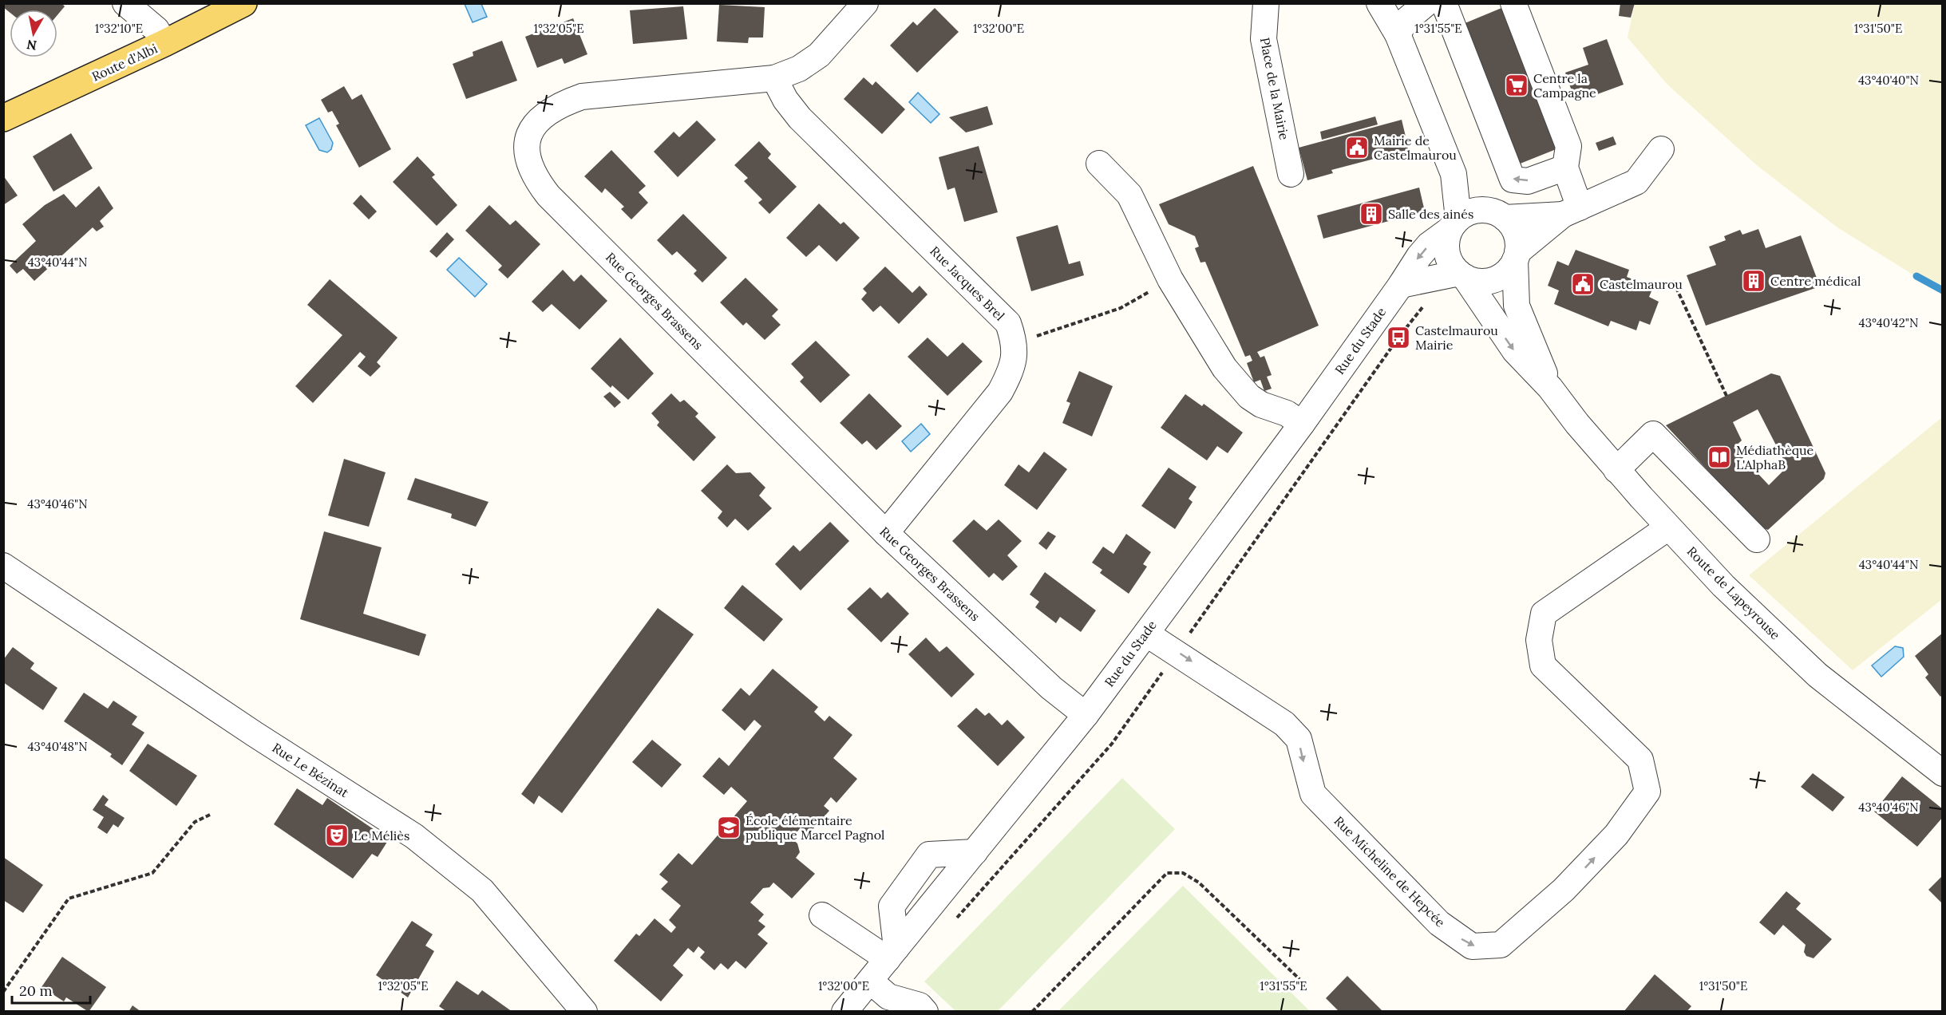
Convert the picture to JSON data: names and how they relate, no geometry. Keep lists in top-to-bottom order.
{
  "streets": {
    "main road": ["Route d'Albi"],
    "street": [
      "Place de la Mairie",
      "Rue Jacques Brel",
      "Rue Georges Brassens",
      "Rue du Stade",
      "Route de Lapeyrouse",
      "Rue Le Bézinat",
      "Rue Micheline de Hepcée"
    ]
  },
  "crossings": [
    ["Rue Jacques Brel", "Rue Georges Brassens"],
    ["Rue Georges Brassens", "Rue du Stade"],
    ["Rue du Stade", "Route de Lapeyrouse"],
    ["Rue du Stade", "Rue Micheline de Hepcée"],
    ["Route de Lapeyrouse", "Rue Micheline de Hepcée"]
  ],
  "places": {
    "supermarket": ["Centre la Campagne"],
    "public building": ["Mairie de Castelmaurou", "Castelmaurou"],
    "building": ["Salle des ainés", "Centre médical"],
    "bus stop": ["Castelmaurou Mairie"],
    "library": ["Médiathèque L'AlphaB"],
    "school or university": ["École élémentaire publique Marcel Pagnol"],
    "theatre": ["Le Méliès"]
  },
  "scale_bar": "20 m",
  "north": "bottom",
  "coordinates": [
    "1°32'10\"E",
    "1°32'05\"E",
    "1°32'00\"E",
    "1°31'55\"E",
    "1°31'50\"E",
    "43°40'40\"N",
    "43°40'44\"N",
    "43°40'42\"N",
    "43°40'46\"N",
    "43°40'48\"N"
  ]
}
